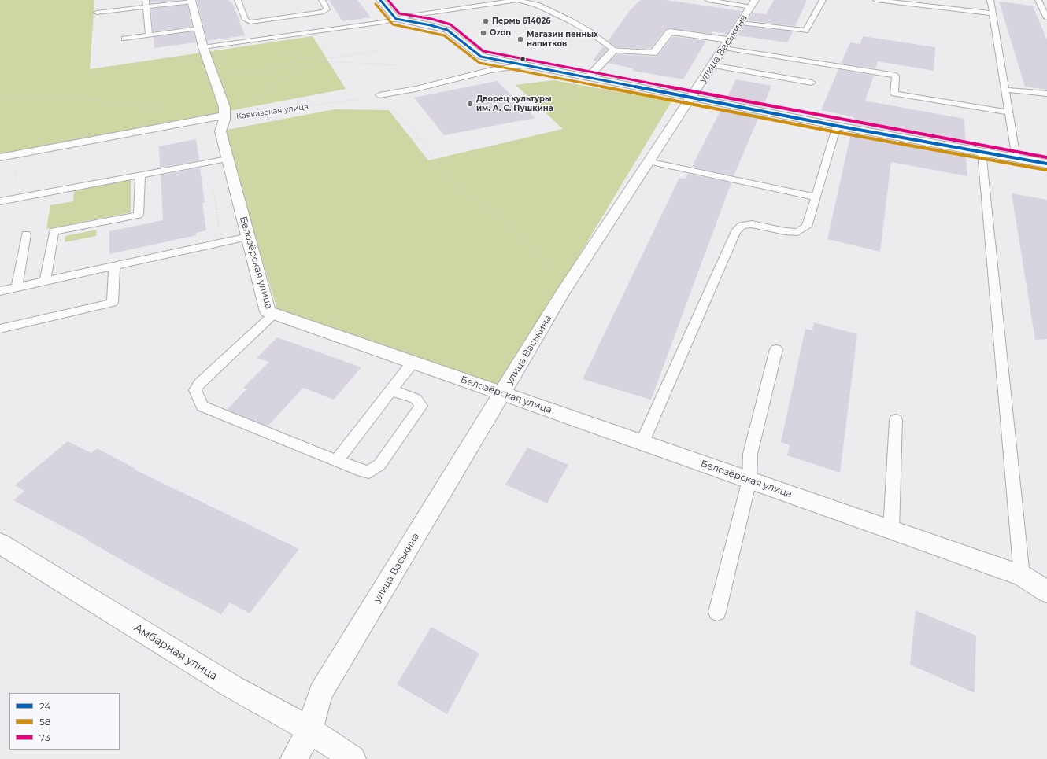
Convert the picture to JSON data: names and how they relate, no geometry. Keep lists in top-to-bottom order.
{
  "streets": {
    "street": [
      "улица Васькина",
      "Кавказская улица",
      "Белозёрская улица",
      "Амбарная улица"
    ]
  },
  "crossings": [
    ["улица Васькина", "Белозёрская улица"],
    ["улица Васькина", "Амбарная улица"],
    ["Кавказская улица", "Белозёрская улица"]
  ],
  "places": [
    "Пермь 614026",
    "Ozon",
    "Магазин пенных напитков",
    "Дворец культуры им. А. С. Пушкина"
  ],
  "lines": ["transit line 24", "transit line 73", "transit line 58"],
  "legend": ["24", "58", "73"]
}
